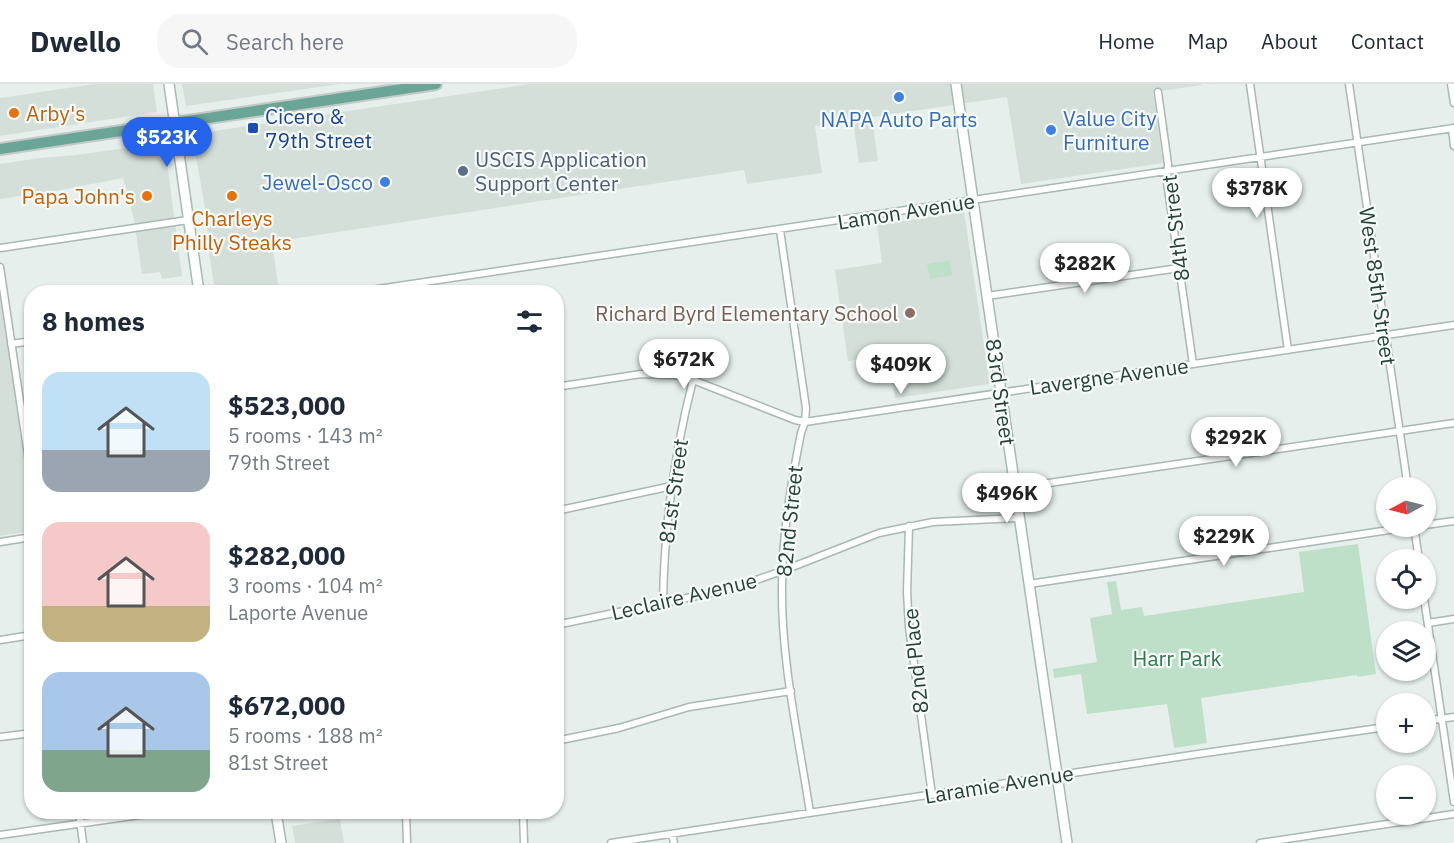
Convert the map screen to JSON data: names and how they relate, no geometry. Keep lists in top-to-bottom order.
{
  "streets": {
    "street": [
      "Lamon Avenue",
      "84th Street",
      "West 85th Street",
      "Lavergne Avenue",
      "83rd Street",
      "81st Street",
      "82nd Street",
      "Leclaire Avenue",
      "82nd Place",
      "Laramie Avenue"
    ]
  },
  "crossings": [
    ["Lamon Avenue", "84th Street"],
    ["Lamon Avenue", "West 85th Street"],
    ["Lamon Avenue", "83rd Street"],
    ["Lamon Avenue", "82nd Street"],
    ["84th Street", "Lavergne Avenue"],
    ["West 85th Street", "Lavergne Avenue"],
    ["Lavergne Avenue", "83rd Street"],
    ["Lavergne Avenue", "81st Street"],
    ["Lavergne Avenue", "82nd Street"],
    ["83rd Street", "Leclaire Avenue"],
    ["83rd Street", "Laramie Avenue"],
    ["81st Street", "Leclaire Avenue"],
    ["82nd Street", "Leclaire Avenue"],
    ["82nd Street", "Laramie Avenue"],
    ["Leclaire Avenue", "82nd Place"],
    ["82nd Place", "Laramie Avenue"]
  ],
  "parks": ["Harr Park"],
  "places": {
    "other": [
      "NAPA Auto Parts",
      "Arby's",
      "Value City Furniture",
      "USCIS Application Support Center",
      "Jewel-Osco",
      "Papa John's",
      "Charleys Philly Steaks",
      "Richard Byrd Elementary School"
    ],
    "transit": ["Cicero & 79th Street"]
  },
  "north": "left",
  "page": {
    "header": "Dwello",
    "search": "Search here",
    "nav": [
      "Home",
      "Map",
      "About",
      "Contact"
    ],
    "price": [
      "$523K",
      "$378K",
      "$282K",
      "$672K",
      "$409K",
      "$292K",
      "$496K",
      "$229K"
    ],
    "heading": "8 homes",
    "list": [
      {
        "name": "$523,000",
        "note": "5 rooms · 143 m² · 79th Street"
      },
      {
        "name": "$282,000",
        "note": "3 rooms · 104 m² · Laporte Avenue"
      },
      {
        "name": "$672,000",
        "note": "5 rooms · 188 m² · 81st Street"
      }
    ],
    "map_buttons": ["+", "−"]
  }
}
